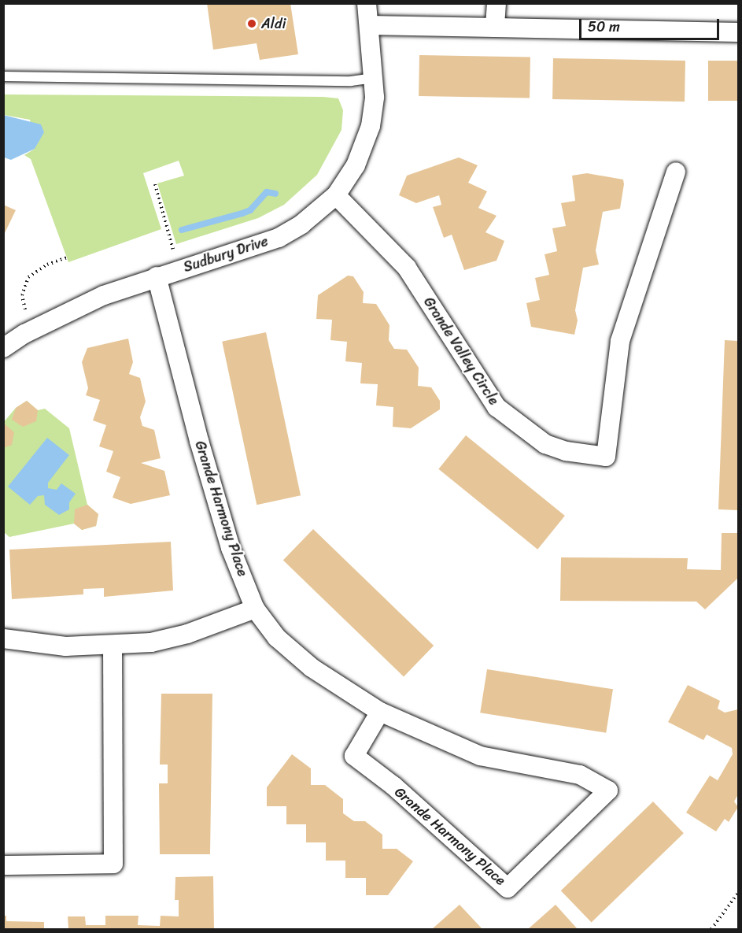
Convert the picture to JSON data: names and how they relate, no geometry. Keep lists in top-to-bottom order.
{
  "streets": {
    "street": ["Sudbury Drive", "Grande Valley Circle", "Grande Harmony Place"]
  },
  "crossings": [
    ["Sudbury Drive", "Grande Valley Circle"],
    ["Sudbury Drive", "Grande Harmony Place"]
  ],
  "places": ["Aldi"],
  "scale_bar": "50 m"
}
